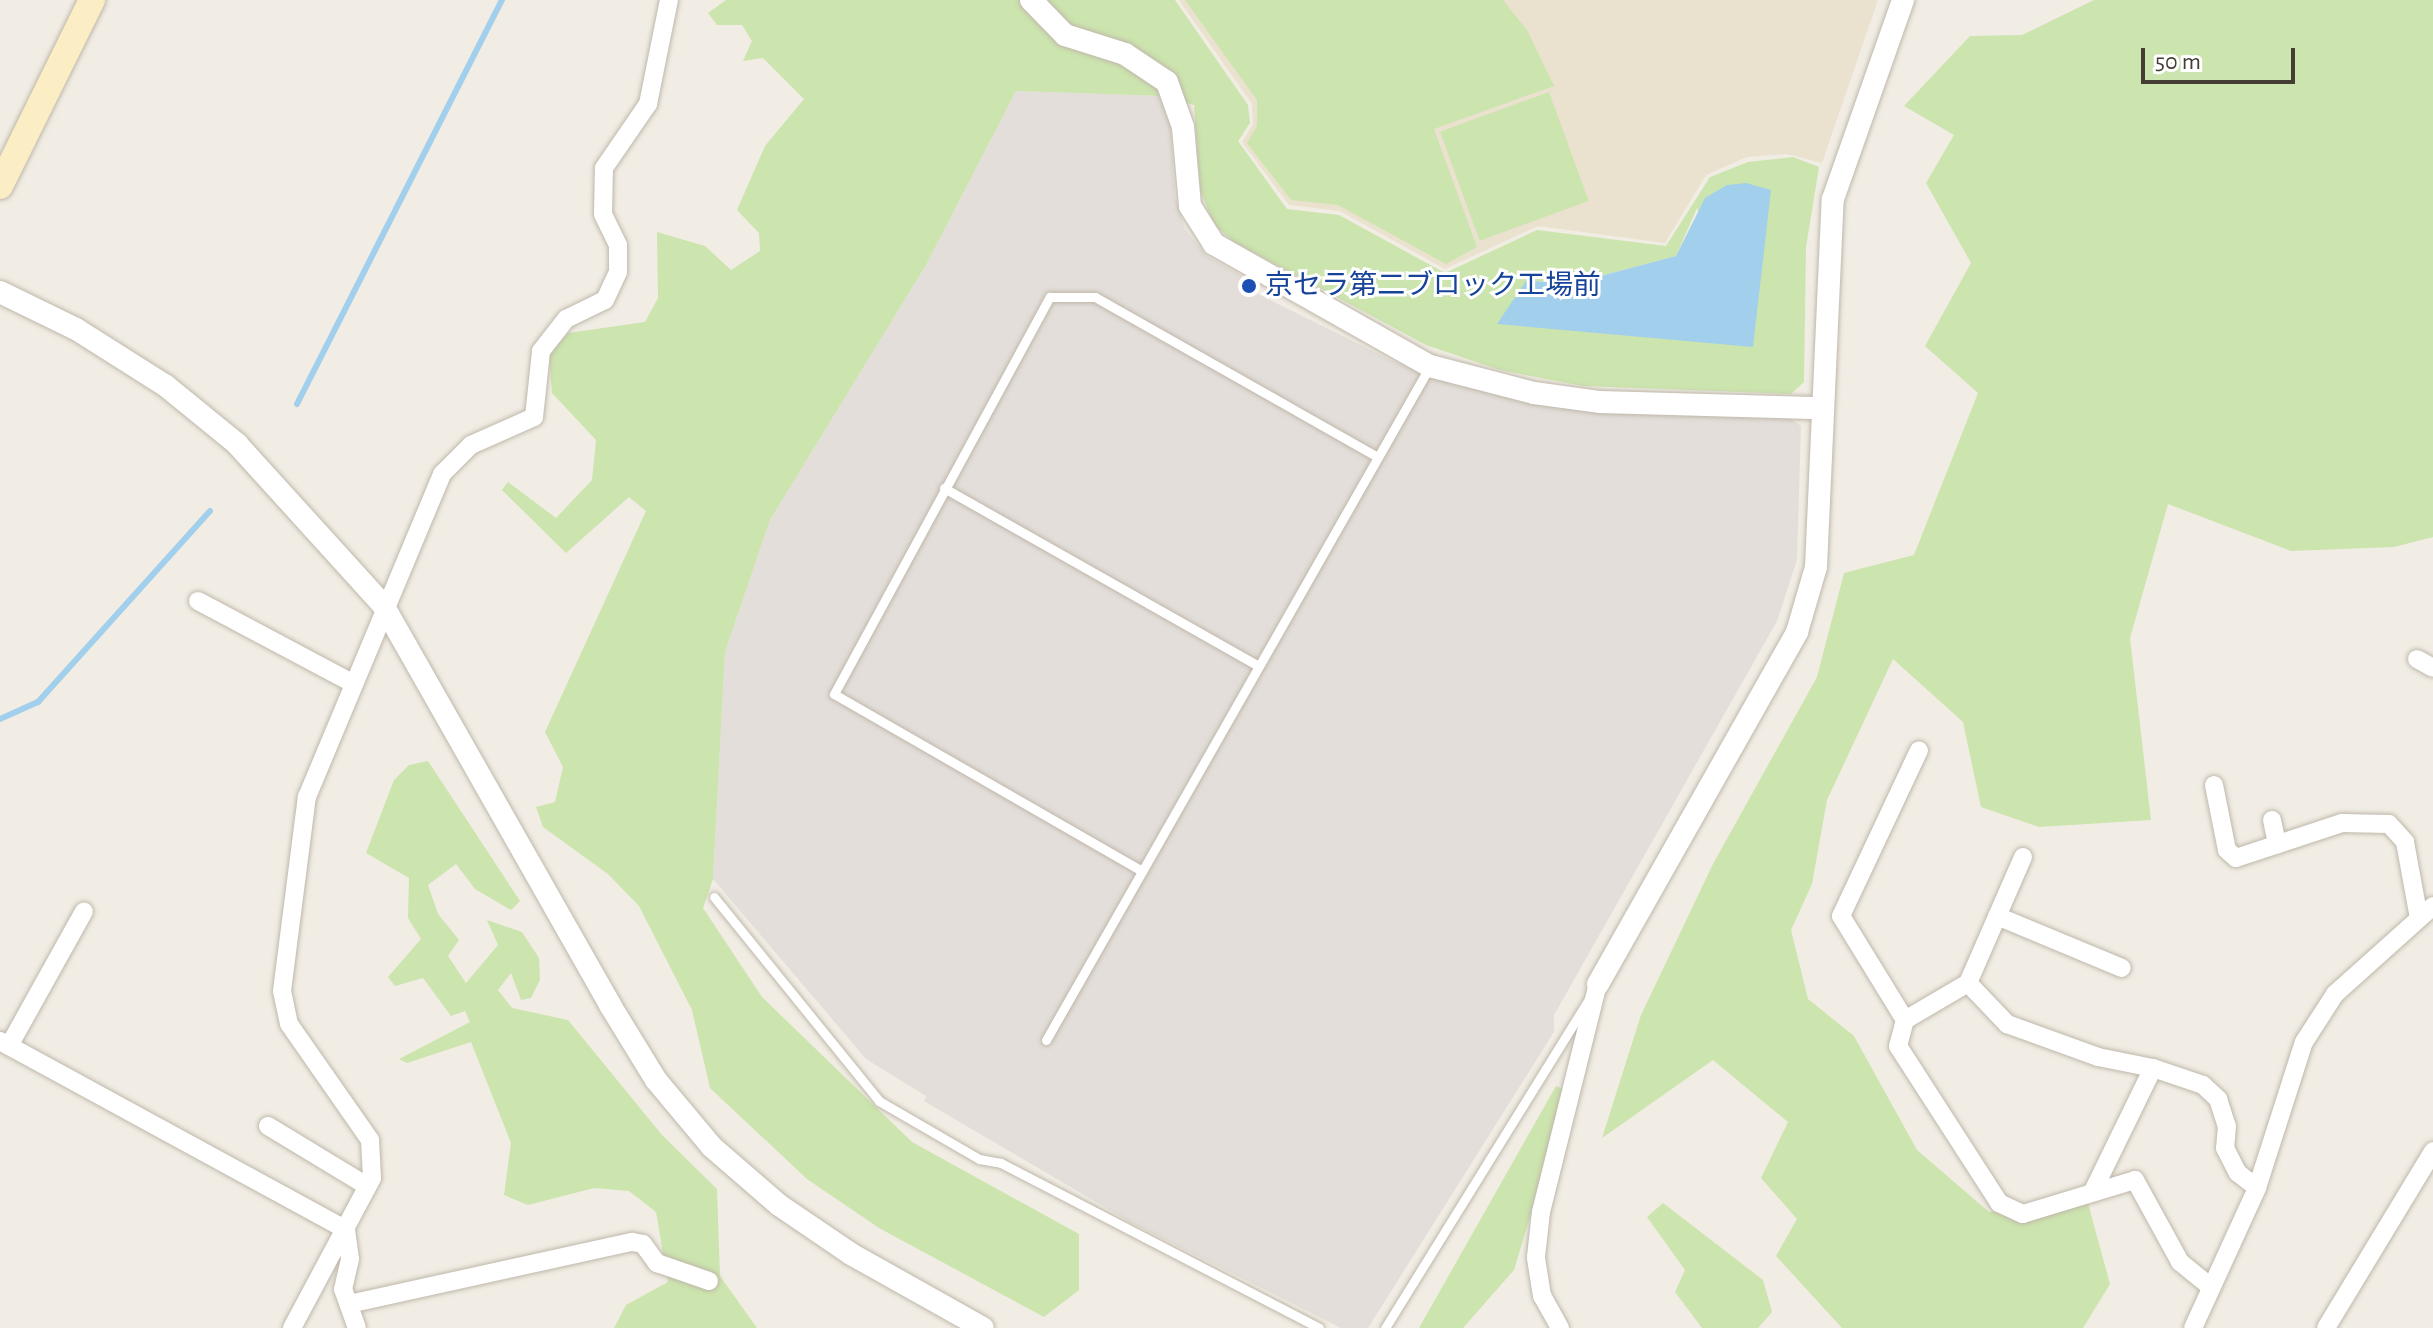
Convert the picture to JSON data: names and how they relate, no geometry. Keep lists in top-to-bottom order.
{
  "places": ["京セラ第二ブロック工場前"],
  "scale_bar": "50 m"
}
